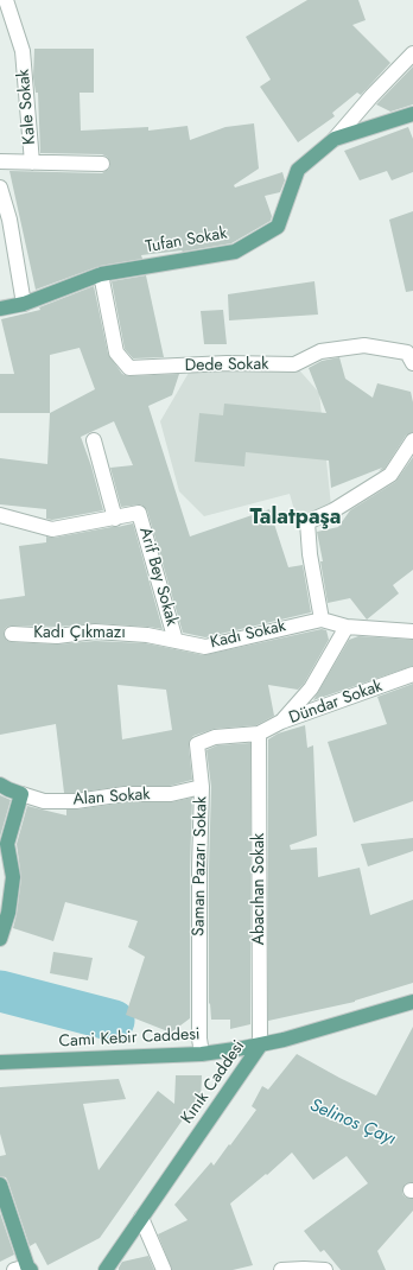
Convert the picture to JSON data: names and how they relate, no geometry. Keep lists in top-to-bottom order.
{
  "streets": {
    "main road": ["Tufan Sokak", "Cami Kebir Caddesi", "Kınık Caddesi"],
    "street": [
      "Kale Sokak",
      "Dede Sokak",
      "Arif Bey Sokak",
      "Kadı Çıkmazı",
      "Kadı Sokak",
      "Dündar Sokak",
      "Alan Sokak",
      "Saman Pazarı Sokak",
      "Abacıhan Sokak"
    ]
  },
  "crossings": [
    ["Tufan Sokak", "Dede Sokak"],
    ["Arif Bey Sokak", "Kadı Çıkmazı"],
    ["Arif Bey Sokak", "Kadı Sokak"],
    ["Kadı Çıkmazı", "Kadı Sokak"],
    ["Dündar Sokak", "Saman Pazarı Sokak"],
    ["Dündar Sokak", "Abacıhan Sokak"],
    ["Alan Sokak", "Saman Pazarı Sokak"],
    ["Saman Pazarı Sokak", "Abacıhan Sokak"],
    ["Saman Pazarı Sokak", "Cami Kebir Caddesi"],
    ["Abacıhan Sokak", "Cami Kebir Caddesi"],
    ["Abacıhan Sokak", "Kınık Caddesi"],
    ["Cami Kebir Caddesi", "Kınık Caddesi"]
  ],
  "districts": ["Talatpaşa"],
  "water": ["Selinos Çayı"]
}
